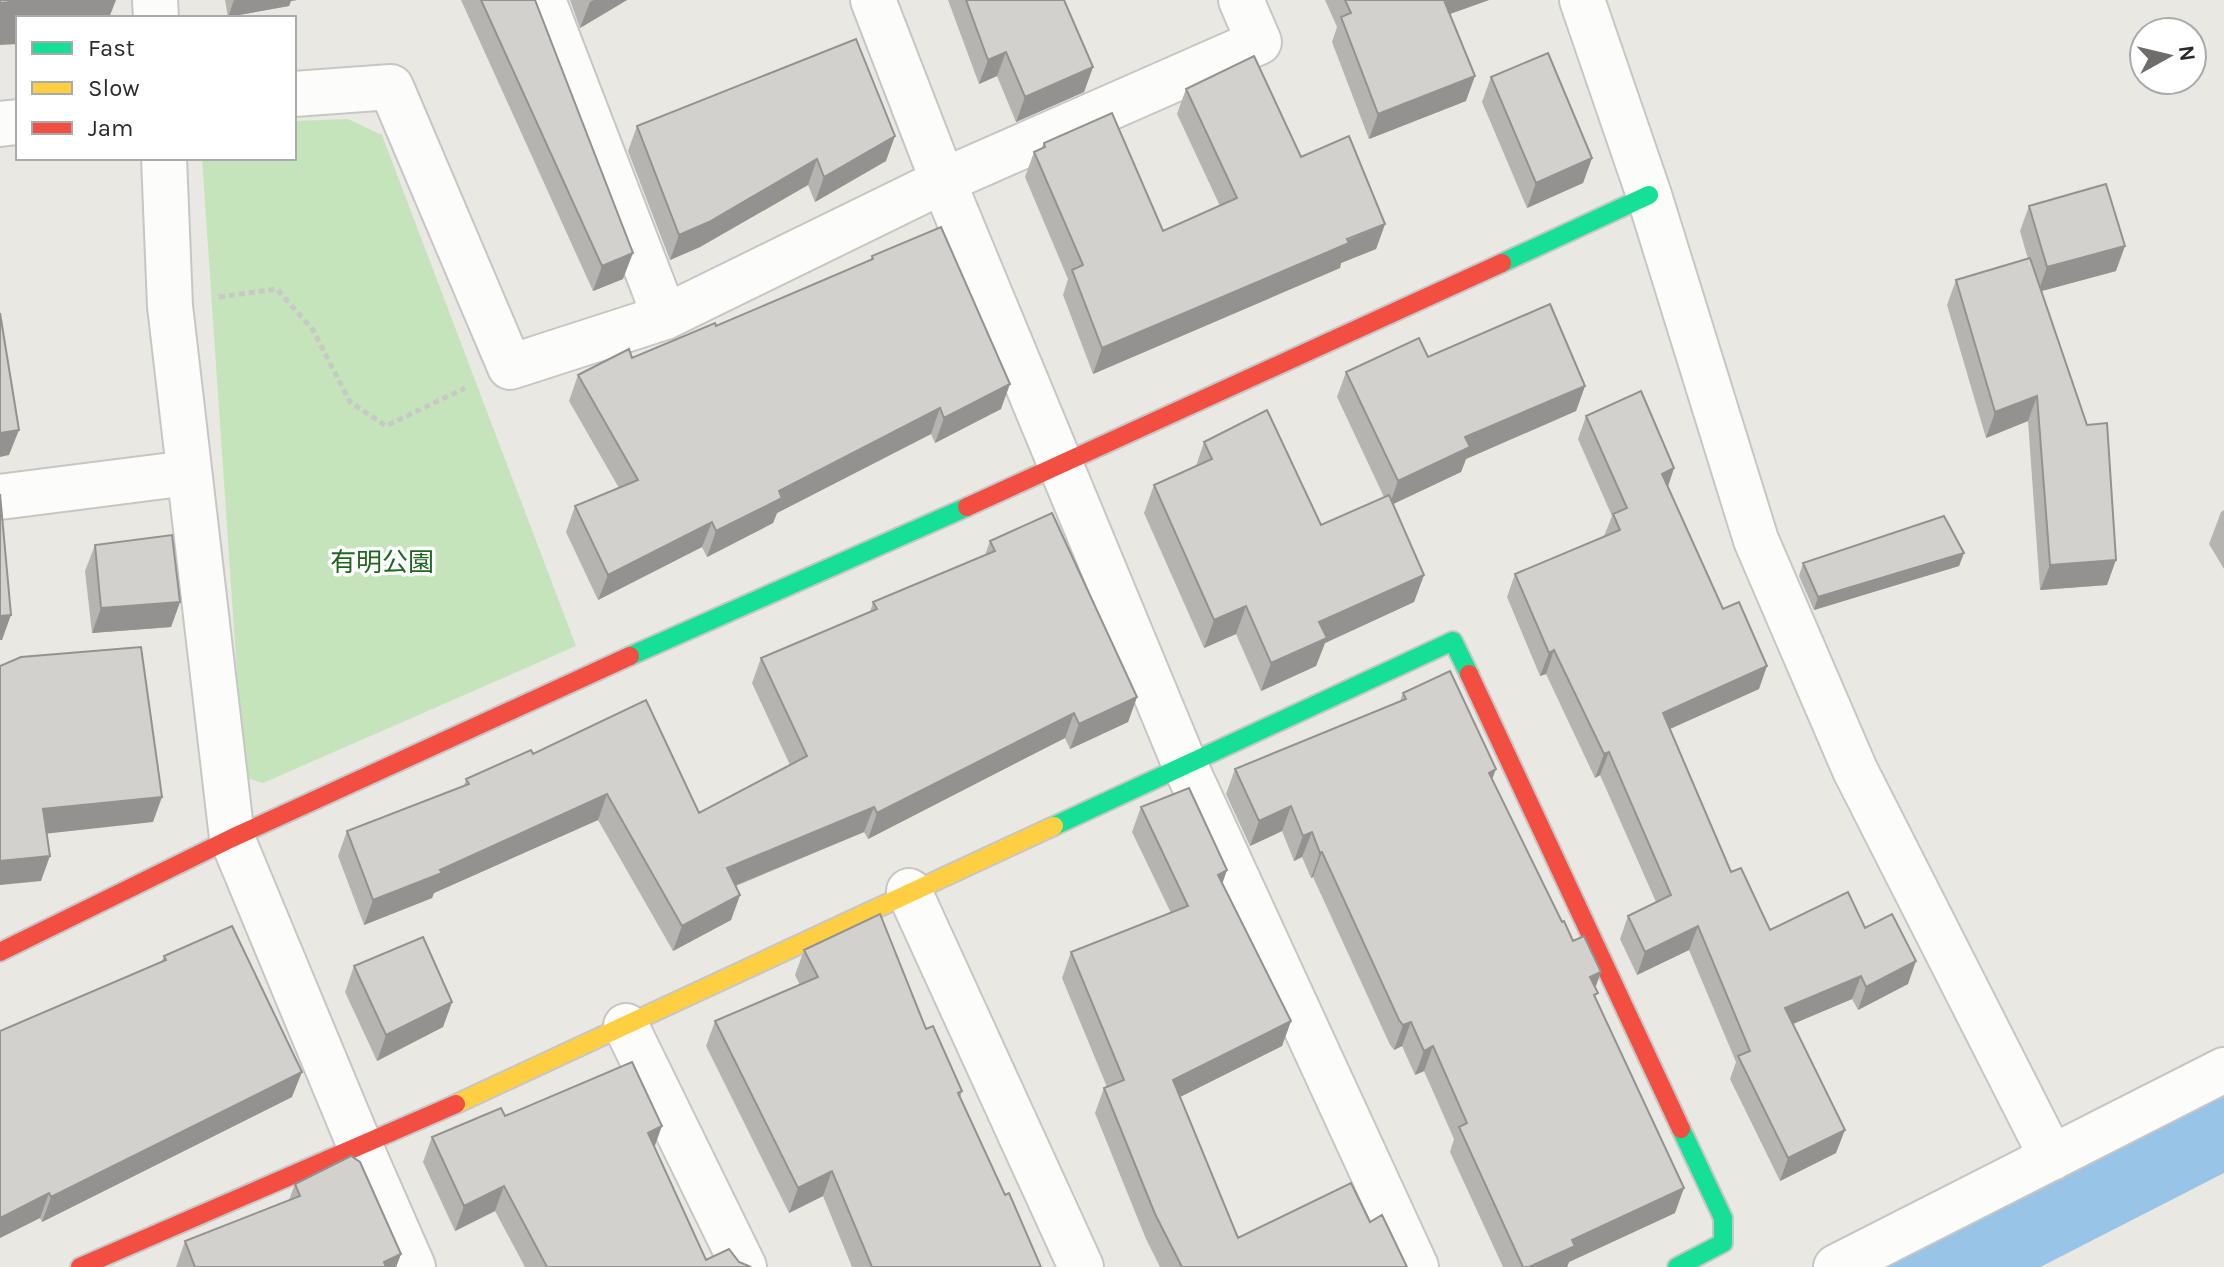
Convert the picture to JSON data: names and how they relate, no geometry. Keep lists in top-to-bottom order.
{
  "parks": ["有明公園"],
  "legend": ["Fast", "Slow", "Jam"],
  "north": "right"
}
